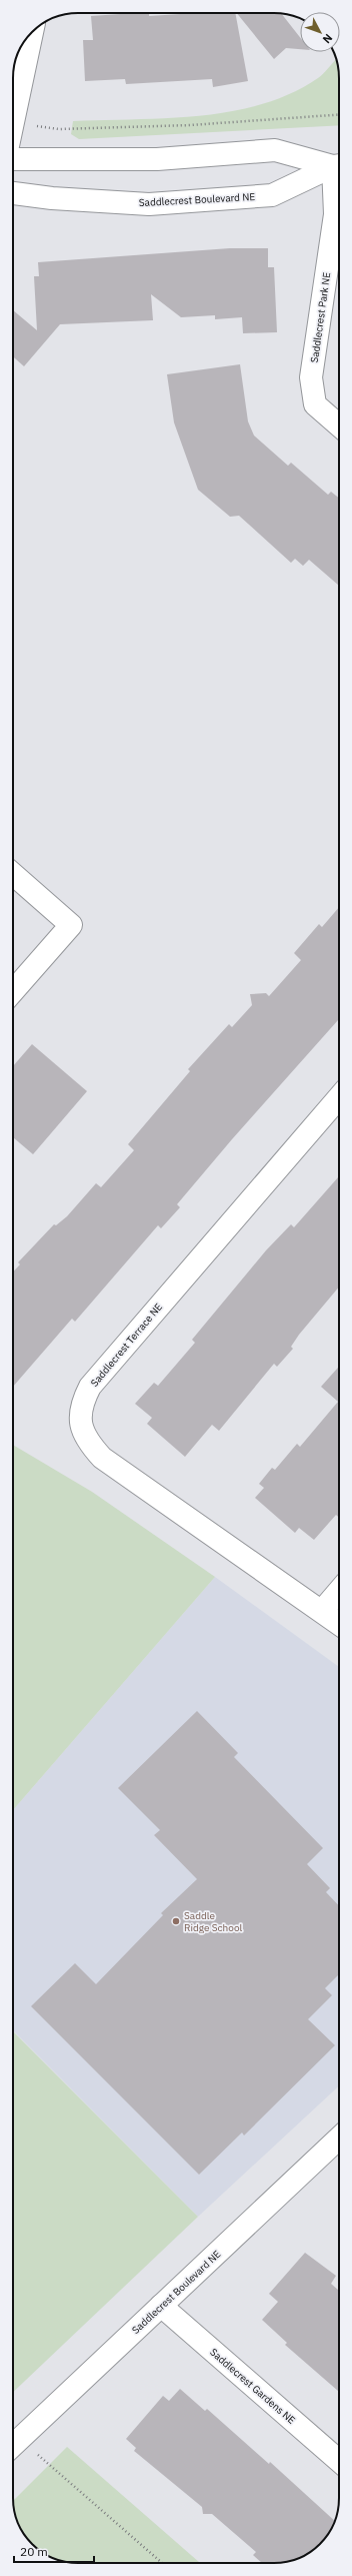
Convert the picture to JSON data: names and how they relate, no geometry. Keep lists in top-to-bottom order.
{
  "streets": {
    "street": [
      "Saddlecrest Boulevard NE",
      "Saddlecrest Park NE",
      "Saddlecrest Terrace NE",
      "Saddlecrest Gardens NE"
    ]
  },
  "crossings": [
    ["Saddlecrest Boulevard NE", "Saddlecrest Park NE"],
    ["Saddlecrest Boulevard NE", "Saddlecrest Gardens NE"]
  ],
  "places": ["Saddle Ridge School"],
  "scale_bar": "20 m",
  "north": "bottom right"
}
